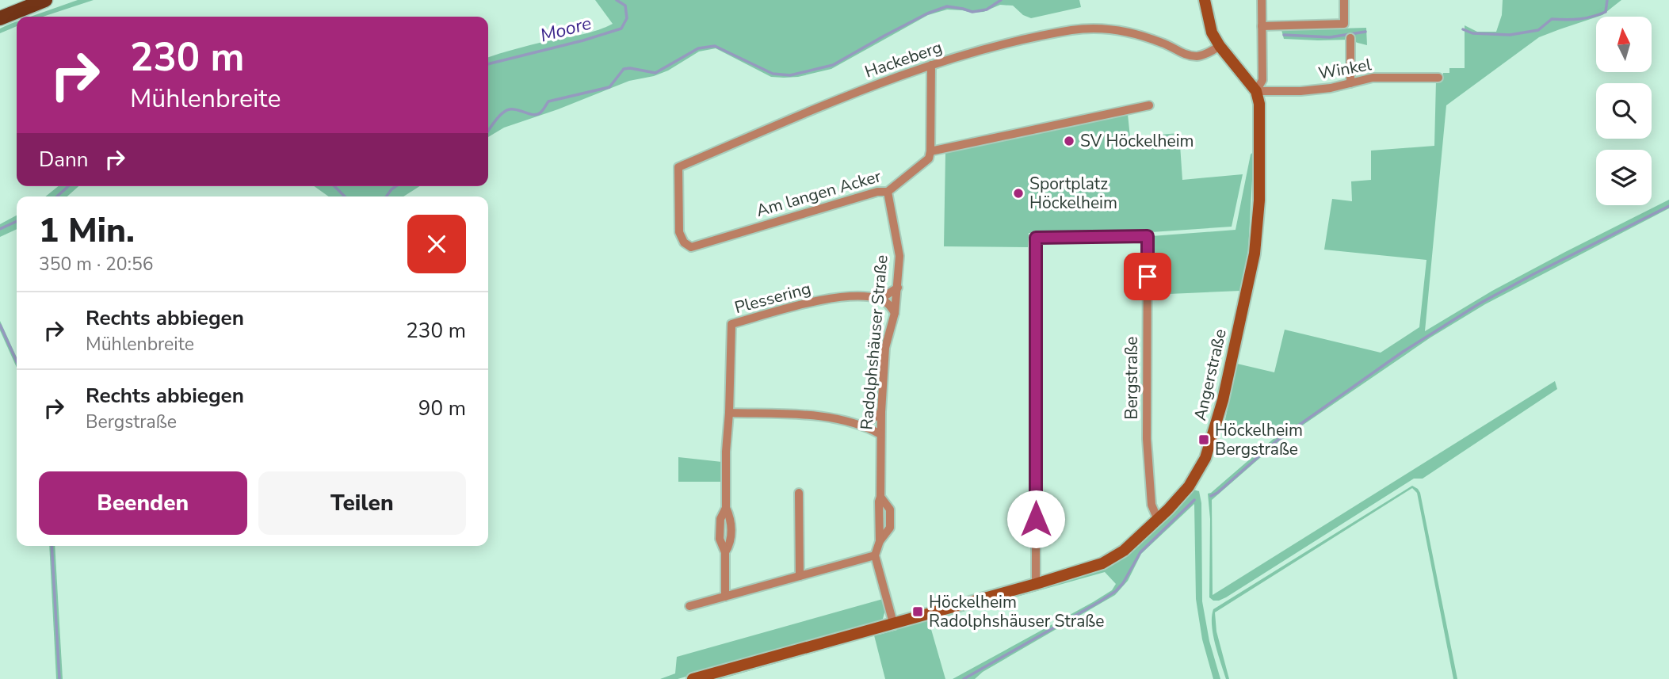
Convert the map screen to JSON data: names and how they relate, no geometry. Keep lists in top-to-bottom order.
{
  "streets": {
    "street": [
      "Hackeberg",
      "Winkel",
      "Am langen Acker",
      "Plessering",
      "Radolphshäuser Straße",
      "Angerstraße",
      "Bergstraße"
    ]
  },
  "crossings": [
    ["Hackeberg", "Am langen Acker"],
    ["Winkel", "Angerstraße"],
    ["Am langen Acker", "Radolphshäuser Straße"],
    ["Angerstraße", "Bergstraße"]
  ],
  "water": ["Moore"],
  "places": {
    "other": ["SV Höckelheim", "Sportplatz Höckelheim"],
    "transit": ["Höckelheim Bergstraße", "Höckelheim Radolphshäuser Straße"]
  },
  "north": "top",
  "page": {
    "turn": ["230 m", "Mühlenbreite"],
    "then": "Dann",
    "heading": ["1 Min.", "350 m · 20:56"],
    "list": [
      {
        "name": "Rechts abbiegen",
        "note": "Mühlenbreite",
        "value": "230 m"
      },
      {
        "name": "Rechts abbiegen",
        "note": "Bergstraße",
        "value": "90 m"
      }
    ],
    "buttons": ["Beenden", "Teilen"]
  }
}
